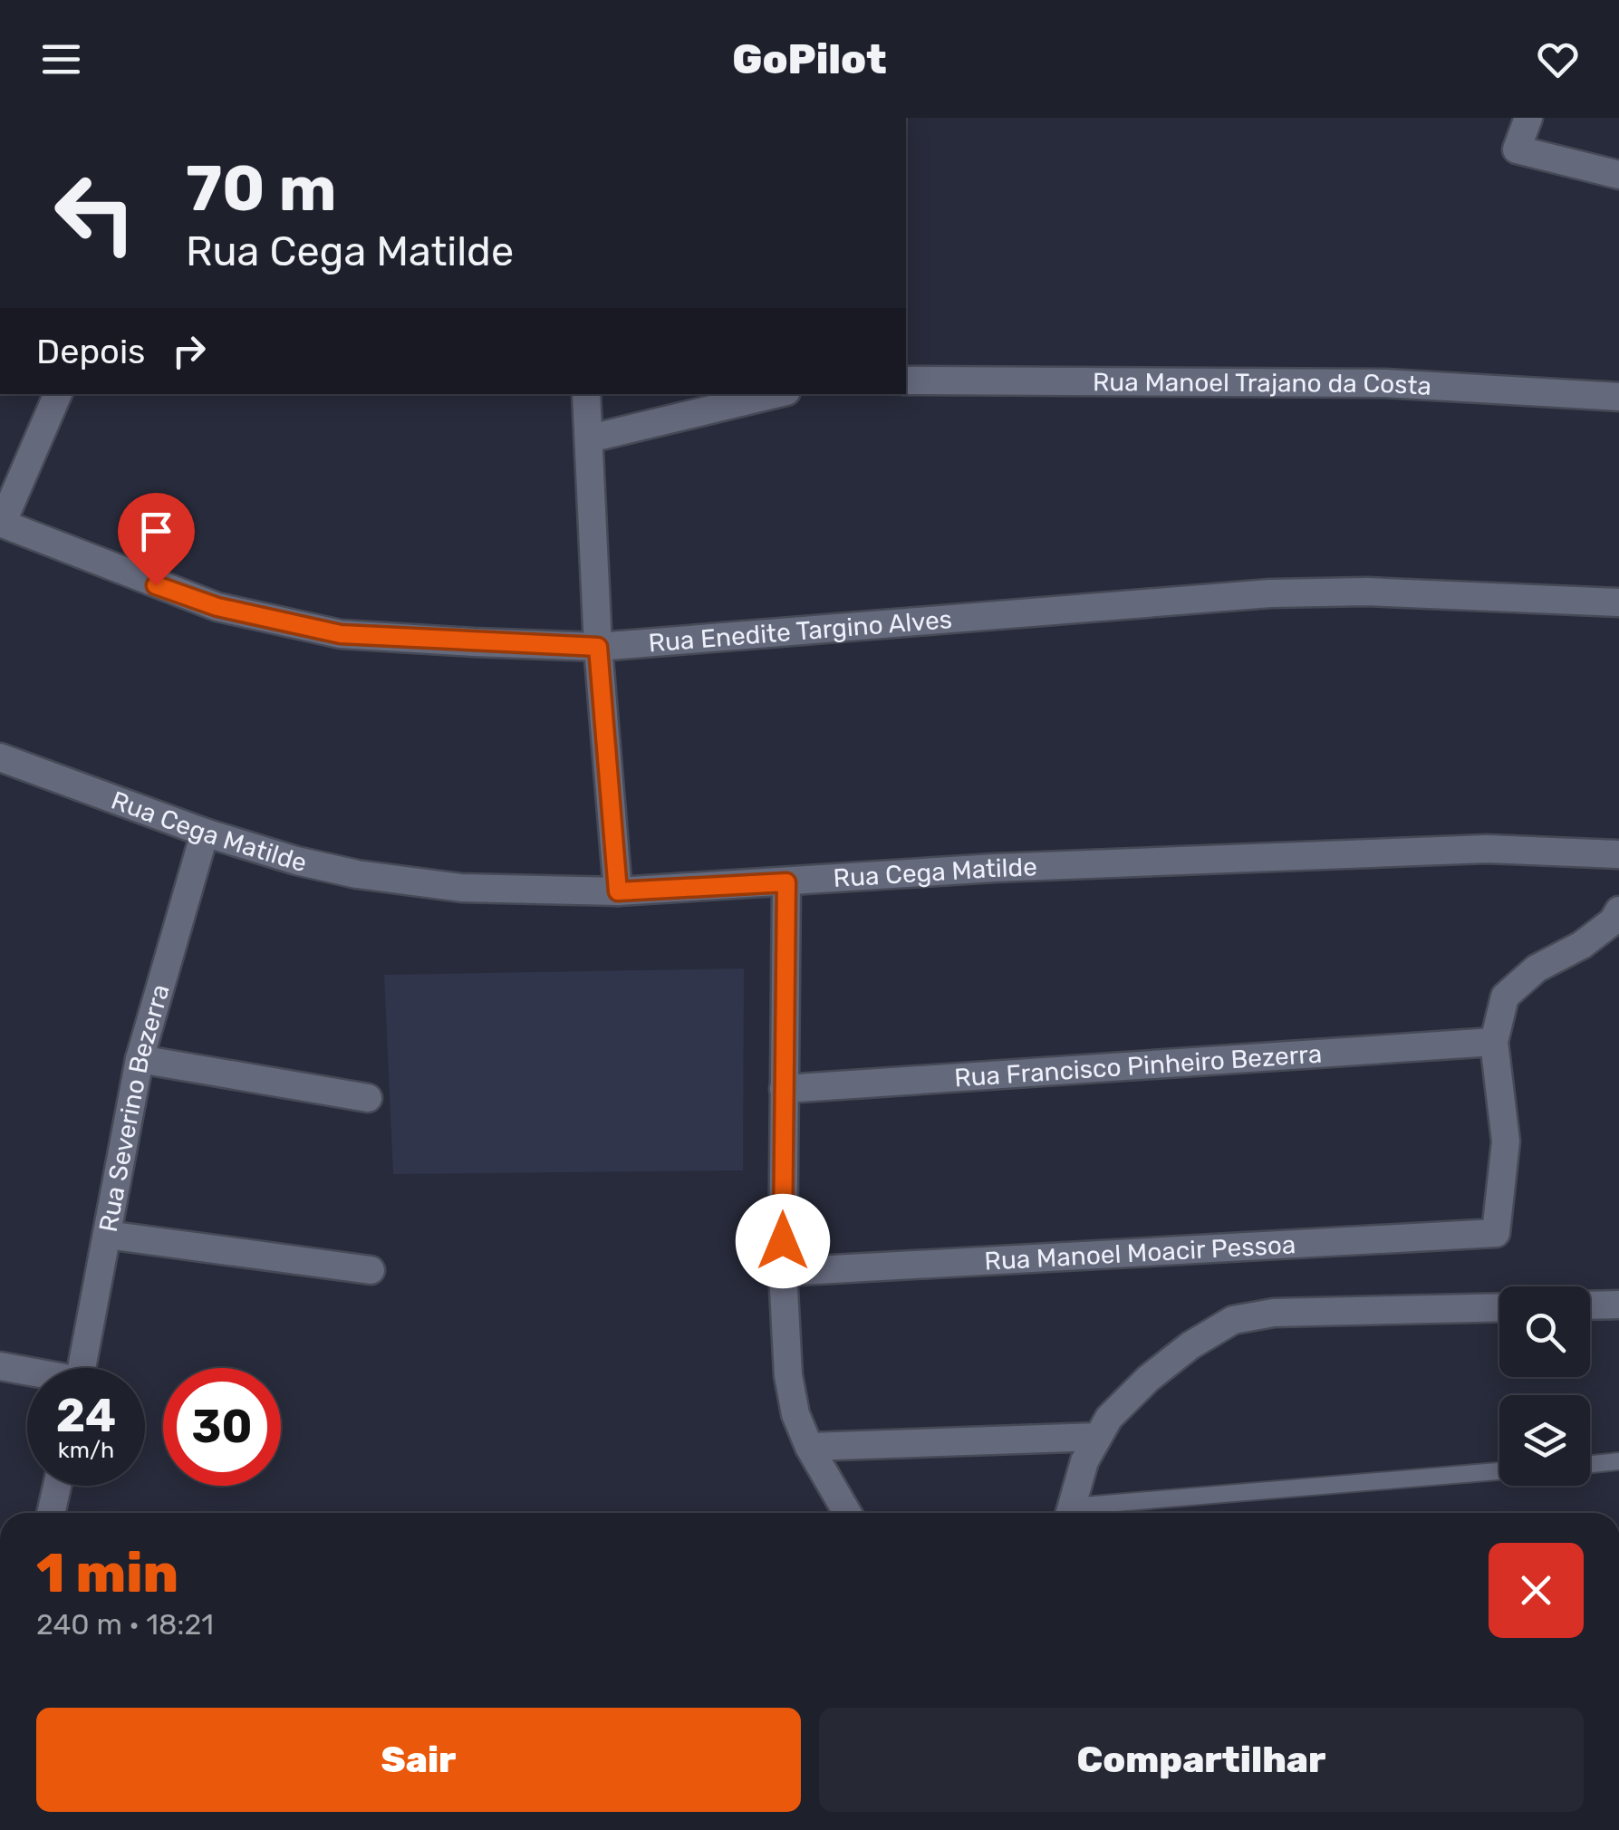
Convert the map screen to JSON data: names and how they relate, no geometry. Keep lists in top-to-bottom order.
{
  "streets": {
    "street": [
      "Rua Manoel Trajano da Costa",
      "Rua Enedite Targino Alves",
      "Rua Cega Matilde",
      "Rua Francisco Pinheiro Bezerra",
      "Rua Severino Bezerra",
      "Rua Manoel Moacir Pessoa"
    ]
  },
  "crossings": [
    ["Rua Cega Matilde", "Rua Severino Bezerra"],
    ["Rua Francisco Pinheiro Bezerra", "Rua Manoel Moacir Pessoa"]
  ],
  "page": {
    "header": "GoPilot",
    "turn": ["70 m", "Rua Cega Matilde"],
    "then": "Depois",
    "speed": "24 km/h",
    "limit": "30",
    "heading": ["1 min", "240 m · 18:21"],
    "buttons": ["Sair", "Compartilhar"]
  }
}
